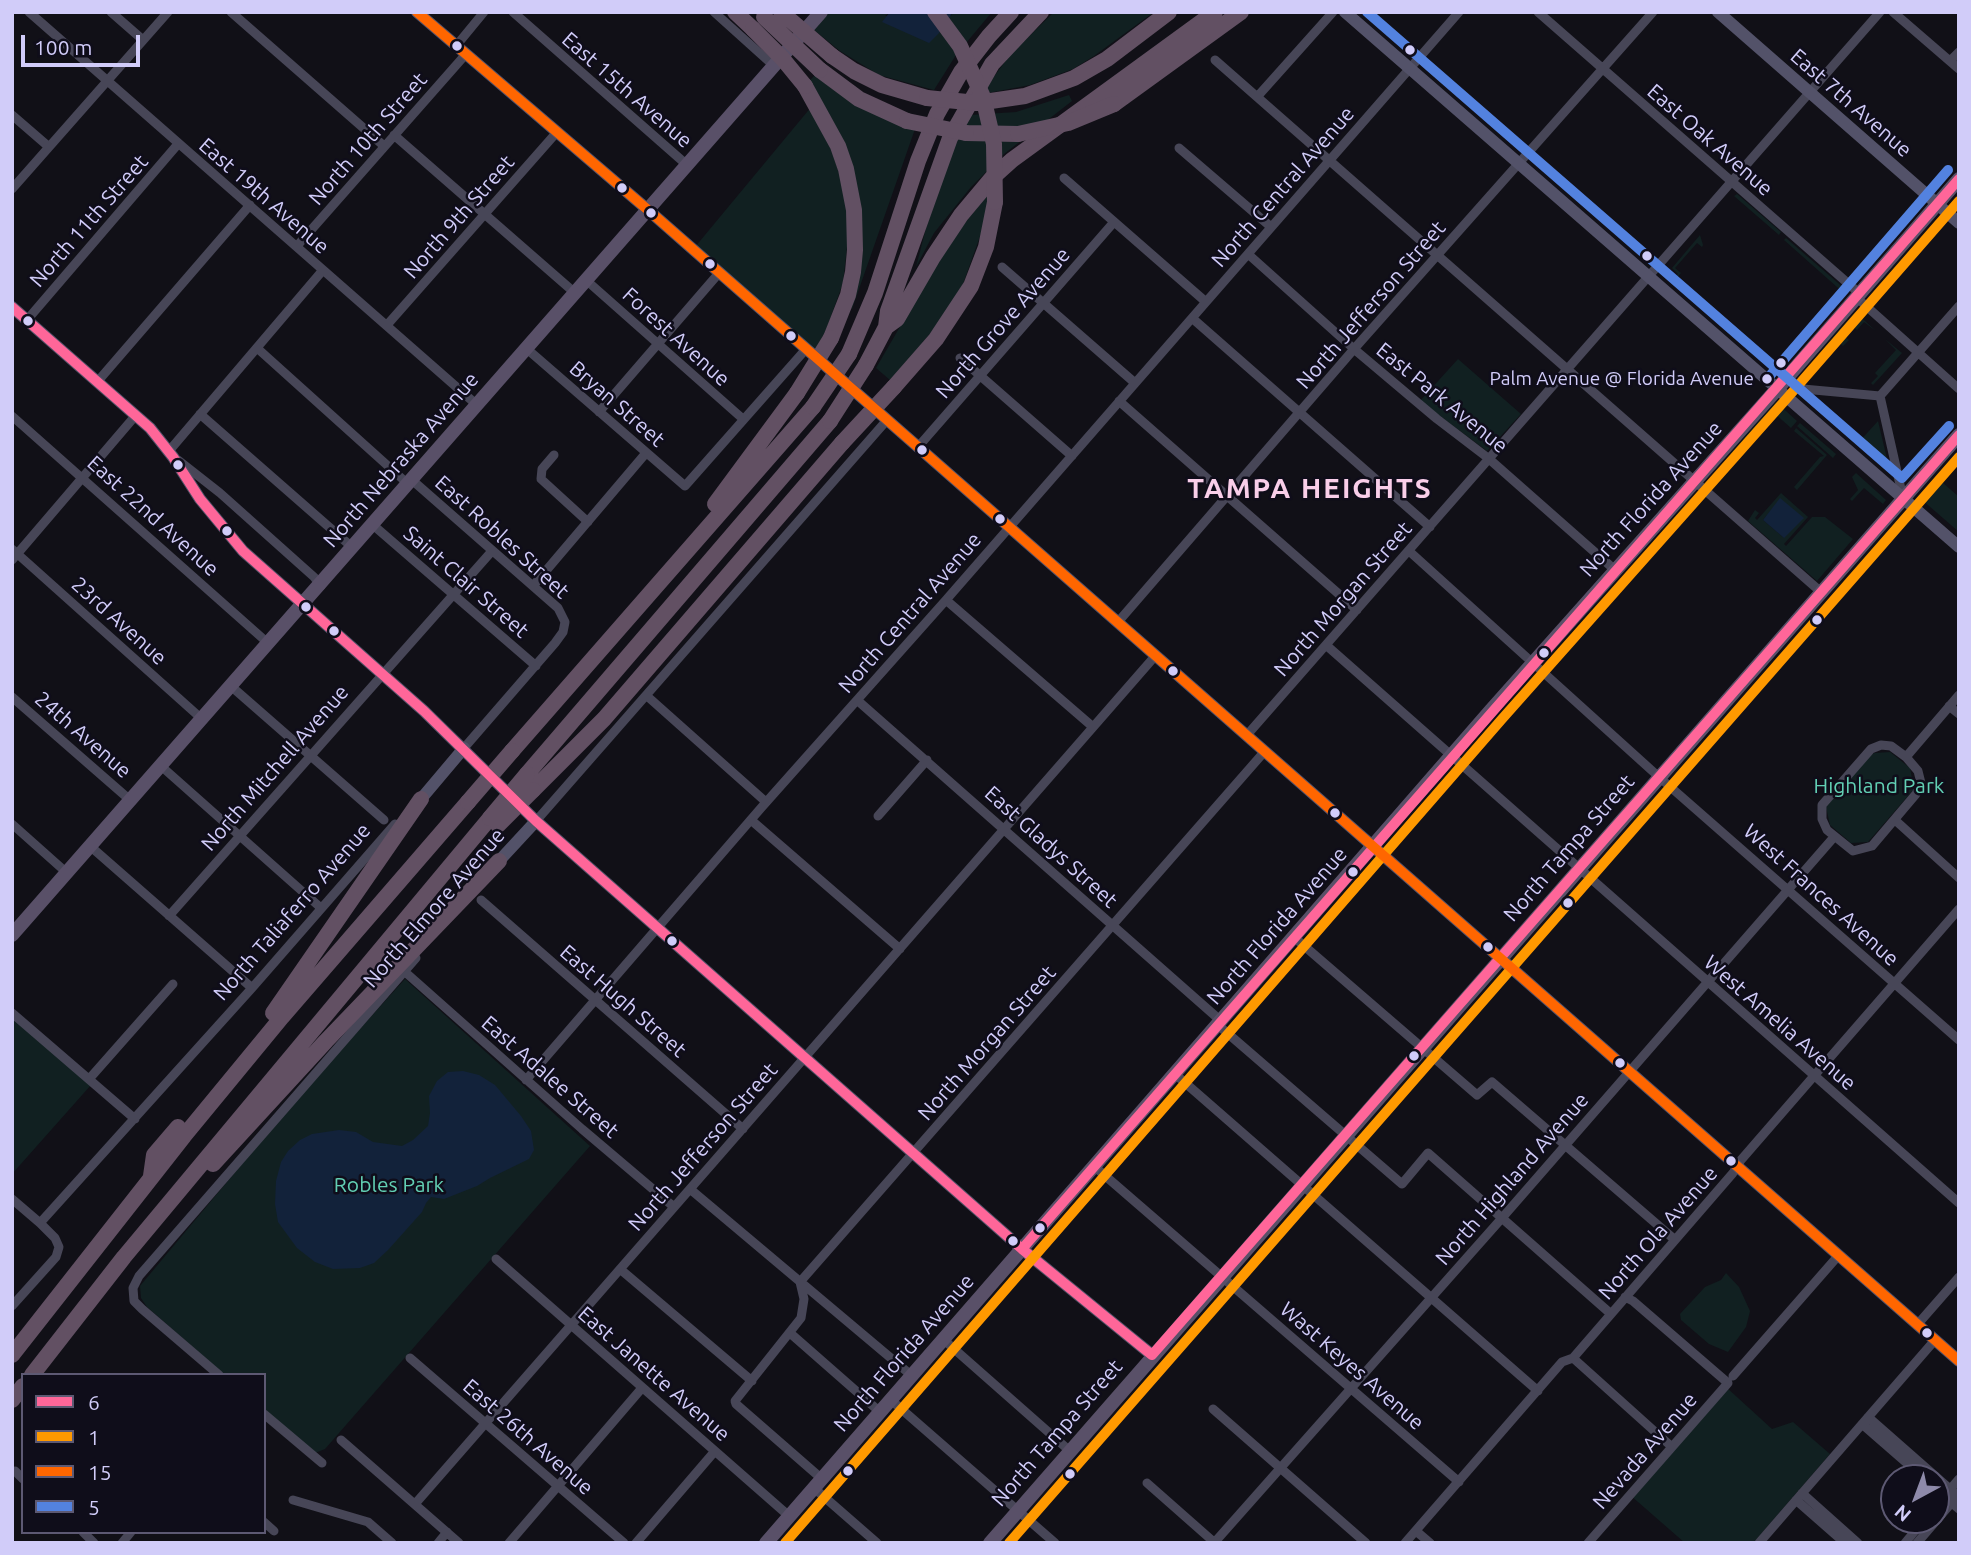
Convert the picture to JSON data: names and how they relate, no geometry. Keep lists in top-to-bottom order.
{
  "streets": {
    "main road": ["North Nebraska Avenue", "North Florida Avenue", "North Tampa Street"],
    "street": [
      "East 15th Avenue",
      "East 7th Avenue",
      "North 10th Street",
      "East Oak Avenue",
      "North Central Avenue",
      "East 19th Avenue",
      "North 9th Street",
      "North 11th Street",
      "North Jefferson Street",
      "North Grove Avenue",
      "Forest Avenue",
      "East Park Avenue",
      "Bryan Street",
      "East 22nd Avenue",
      "East Robles Street",
      "Saint Clair Street",
      "North Morgan Street",
      "23rd Avenue",
      "24th Avenue",
      "North Mitchell Avenue",
      "East Gladys Street",
      "West Frances Avenue",
      "North Elmore Avenue",
      "North Taliaferro Avenue",
      "East Hugh Street",
      "West Amelia Avenue",
      "East Adalee Street",
      "North Highland Avenue",
      "North Ola Avenue",
      "Wast Keyes Avenue",
      "East Janette Avenue",
      "East 26th Avenue",
      "Nevada Avenue"
    ]
  },
  "crossings": [
    ["East 15th Avenue", "North Nebraska Avenue"],
    ["East 7th Avenue", "North Florida Avenue"],
    ["East 7th Avenue", "North Morgan Street"],
    ["North 10th Street", "East 19th Avenue"],
    ["East Oak Avenue", "North Jefferson Street"],
    ["East Oak Avenue", "North Florida Avenue"],
    ["East Oak Avenue", "North Morgan Street"],
    ["North Central Avenue", "East Park Avenue"],
    ["North Central Avenue", "East Gladys Street"],
    ["North Central Avenue", "East Hugh Street"],
    ["North Central Avenue", "East Adalee Street"],
    ["East 19th Avenue", "North 9th Street"],
    ["East 19th Avenue", "North 11th Street"],
    ["East 19th Avenue", "North Nebraska Avenue"],
    ["North Jefferson Street", "East Park Avenue"],
    ["North Jefferson Street", "East Gladys Street"],
    ["North Jefferson Street", "East Hugh Street"],
    ["North Jefferson Street", "East Adalee Street"],
    ["North Jefferson Street", "East Janette Avenue"],
    ["North Jefferson Street", "East 26th Avenue"],
    ["Forest Avenue", "Bryan Street"],
    ["Forest Avenue", "North Nebraska Avenue"],
    ["East Park Avenue", "North Florida Avenue"],
    ["East Park Avenue", "North Morgan Street"],
    ["Bryan Street", "North Nebraska Avenue"],
    ["North Nebraska Avenue", "East 22nd Avenue"],
    ["North Nebraska Avenue", "East Robles Street"],
    ["North Nebraska Avenue", "Saint Clair Street"],
    ["North Nebraska Avenue", "23rd Avenue"],
    ["North Nebraska Avenue", "24th Avenue"],
    ["North Florida Avenue", "East Gladys Street"],
    ["North Florida Avenue", "West Frances Avenue"],
    ["North Florida Avenue", "West Amelia Avenue"],
    ["North Florida Avenue", "Wast Keyes Avenue"],
    ["North Florida Avenue", "East Janette Avenue"],
    ["East Robles Street", "North Mitchell Avenue"],
    ["East Robles Street", "North Taliaferro Avenue"],
    ["Saint Clair Street", "North Mitchell Avenue"],
    ["Saint Clair Street", "North Taliaferro Avenue"],
    ["North Morgan Street", "East Gladys Street"],
    ["North Morgan Street", "West Frances Avenue"],
    ["North Morgan Street", "West Amelia Avenue"],
    ["East Gladys Street", "North Tampa Street"],
    ["East Gladys Street", "North Highland Avenue"],
    ["North Tampa Street", "West Frances Avenue"],
    ["North Tampa Street", "West Amelia Avenue"],
    ["North Tampa Street", "Wast Keyes Avenue"],
    ["West Frances Avenue", "North Highland Avenue"],
    ["West Frances Avenue", "North Ola Avenue"],
    ["North Elmore Avenue", "East Adalee Street"],
    ["West Amelia Avenue", "North Highland Avenue"],
    ["West Amelia Avenue", "North Ola Avenue"],
    ["North Highland Avenue", "Wast Keyes Avenue"],
    ["North Ola Avenue", "Wast Keyes Avenue"]
  ],
  "districts": ["TAMPA HEIGHTS"],
  "parks": ["Highland Park", "Robles Park"],
  "places": ["Palm Avenue @ Florida Avenue"],
  "lines": [
    "transit line 15",
    "transit line 5",
    "transit line 6",
    "transit line 1"
  ],
  "legend": [
    "6",
    "1",
    "15",
    "5"
  ],
  "scale_bar": "100 m",
  "north": "bottom left"
}
